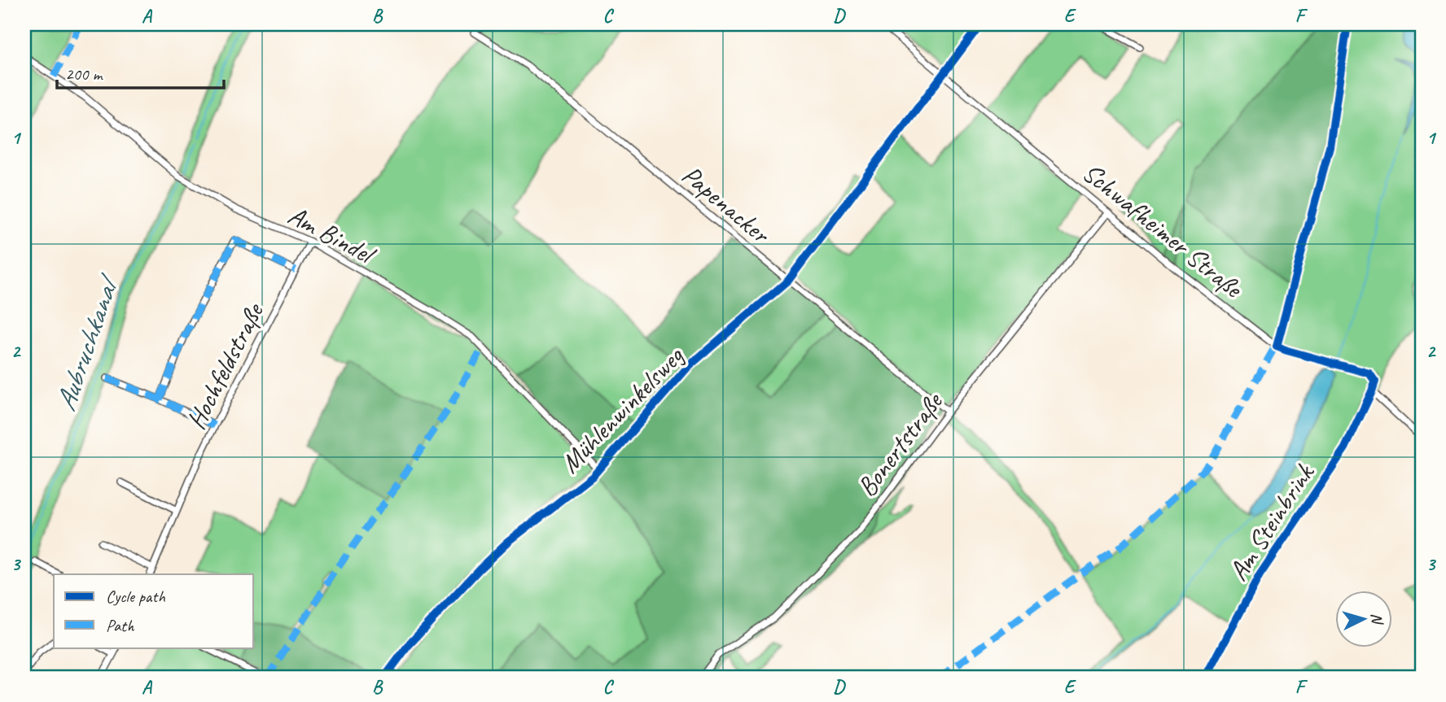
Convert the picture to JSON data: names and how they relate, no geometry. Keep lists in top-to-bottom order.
{
  "streets": {
    "street": [
      "Papenacker",
      "Schwafheimer Straße",
      "Am Bindel",
      "Hochfeldstraße",
      "Mühlenwinkelsweg",
      "Bonertstraße",
      "Am Steinbrink"
    ]
  },
  "crossings": [
    ["Papenacker", "Mühlenwinkelsweg"],
    ["Papenacker", "Bonertstraße"],
    ["Schwafheimer Straße", "Mühlenwinkelsweg"],
    ["Schwafheimer Straße", "Bonertstraße"],
    ["Schwafheimer Straße", "Am Steinbrink"],
    ["Am Bindel", "Hochfeldstraße"],
    ["Am Bindel", "Mühlenwinkelsweg"]
  ],
  "water": ["Aubruchkanal"],
  "legend": ["Cycle path", "Path"],
  "scale_bar": "200 m",
  "north": "right",
  "grid": {
    "columns": [
      "A",
      "B",
      "C",
      "D",
      "E",
      "F"
    ],
    "rows": ["1", "2", "3"]
  }
}
